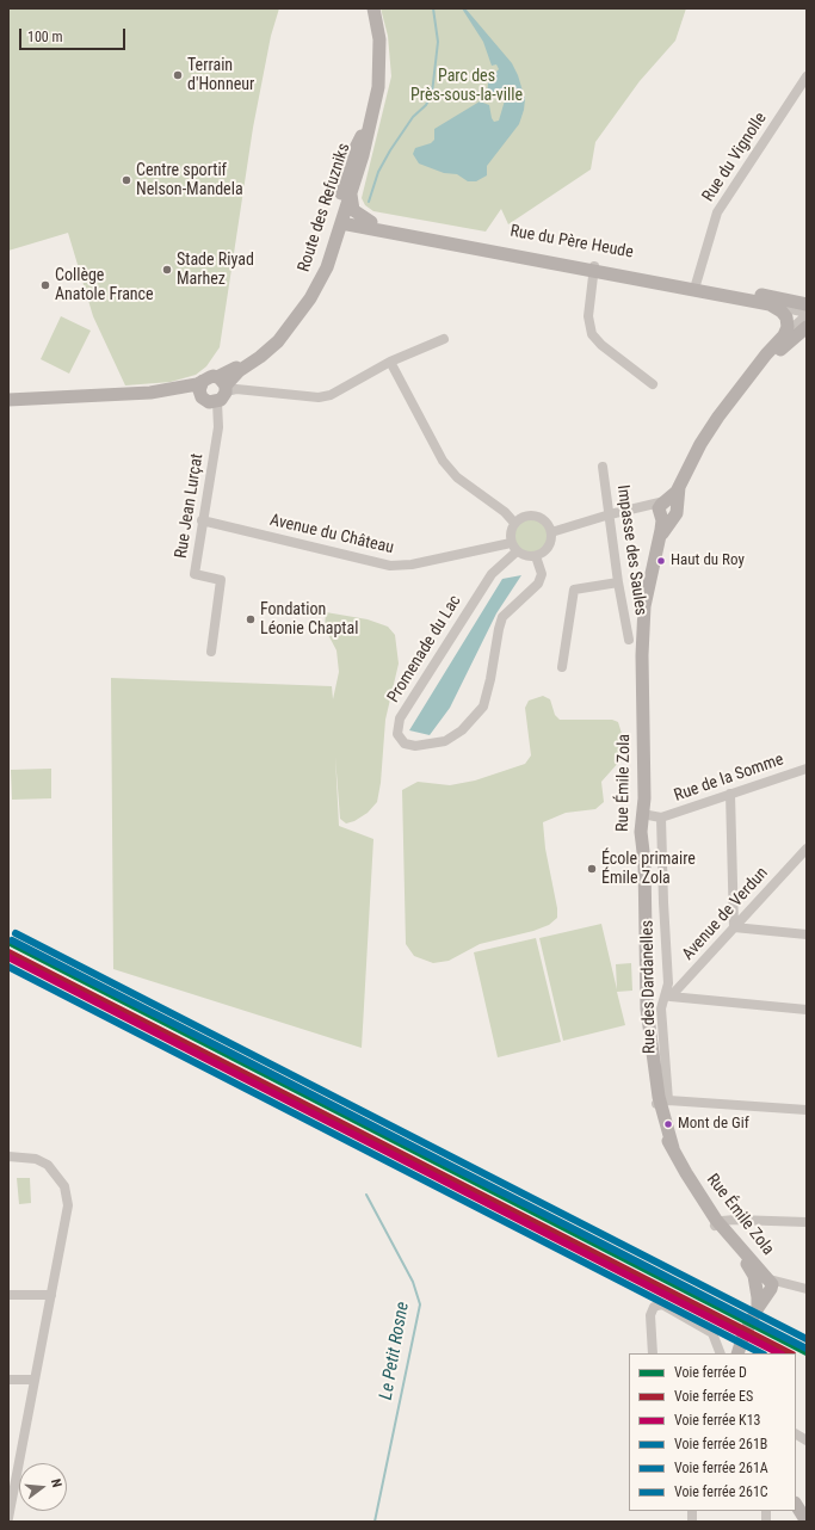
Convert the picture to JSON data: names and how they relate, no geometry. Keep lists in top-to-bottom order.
{
  "streets": {
    "main road": ["Route des Refuzniks", "Rue du Père Heude", "Rue Émile Zola"],
    "street": [
      "Rue du Vignolle",
      "Rue Jean Lurçat",
      "Avenue du Château",
      "Impasse des Saules",
      "Promenade du Lac",
      "Rue de la Somme",
      "Avenue de Verdun",
      "Rue des Dardanelles"
    ]
  },
  "crossings": [
    ["Rue du Vignolle", "Rue du Père Heude"],
    ["Route des Refuzniks", "Rue du Père Heude"],
    ["Route des Refuzniks", "Rue Jean Lurçat"],
    ["Rue du Père Heude", "Rue Émile Zola"],
    ["Rue Jean Lurçat", "Avenue du Château"],
    ["Avenue du Château", "Promenade du Lac"],
    ["Rue de la Somme", "Rue des Dardanelles"],
    ["Rue Émile Zola", "Rue des Dardanelles"],
    ["Avenue de Verdun", "Rue des Dardanelles"]
  ],
  "water": ["Le Petit Rosne"],
  "parks": ["Parc des Près-sous-la-ville"],
  "places": [
    "Terrain d'Honneur",
    "Centre sportif Nelson-Mandela",
    "Stade Riyad Marhez",
    "Collège Anatole France",
    "Haut du Roy",
    "Fondation Léonie Chaptal",
    "École primaire Émile Zola",
    "Mont de Gif"
  ],
  "lines": [
    "rail line 261C",
    "rail line 261B",
    "rail line D",
    "rail line ES",
    "rail line K13",
    "rail line 261A"
  ],
  "legend": [
    "Voie ferrée D",
    "Voie ferrée ES",
    "Voie ferrée K13",
    "Voie ferrée 261B",
    "Voie ferrée 261A",
    "Voie ferrée 261C"
  ],
  "scale_bar": "100 m",
  "north": "right"
}
